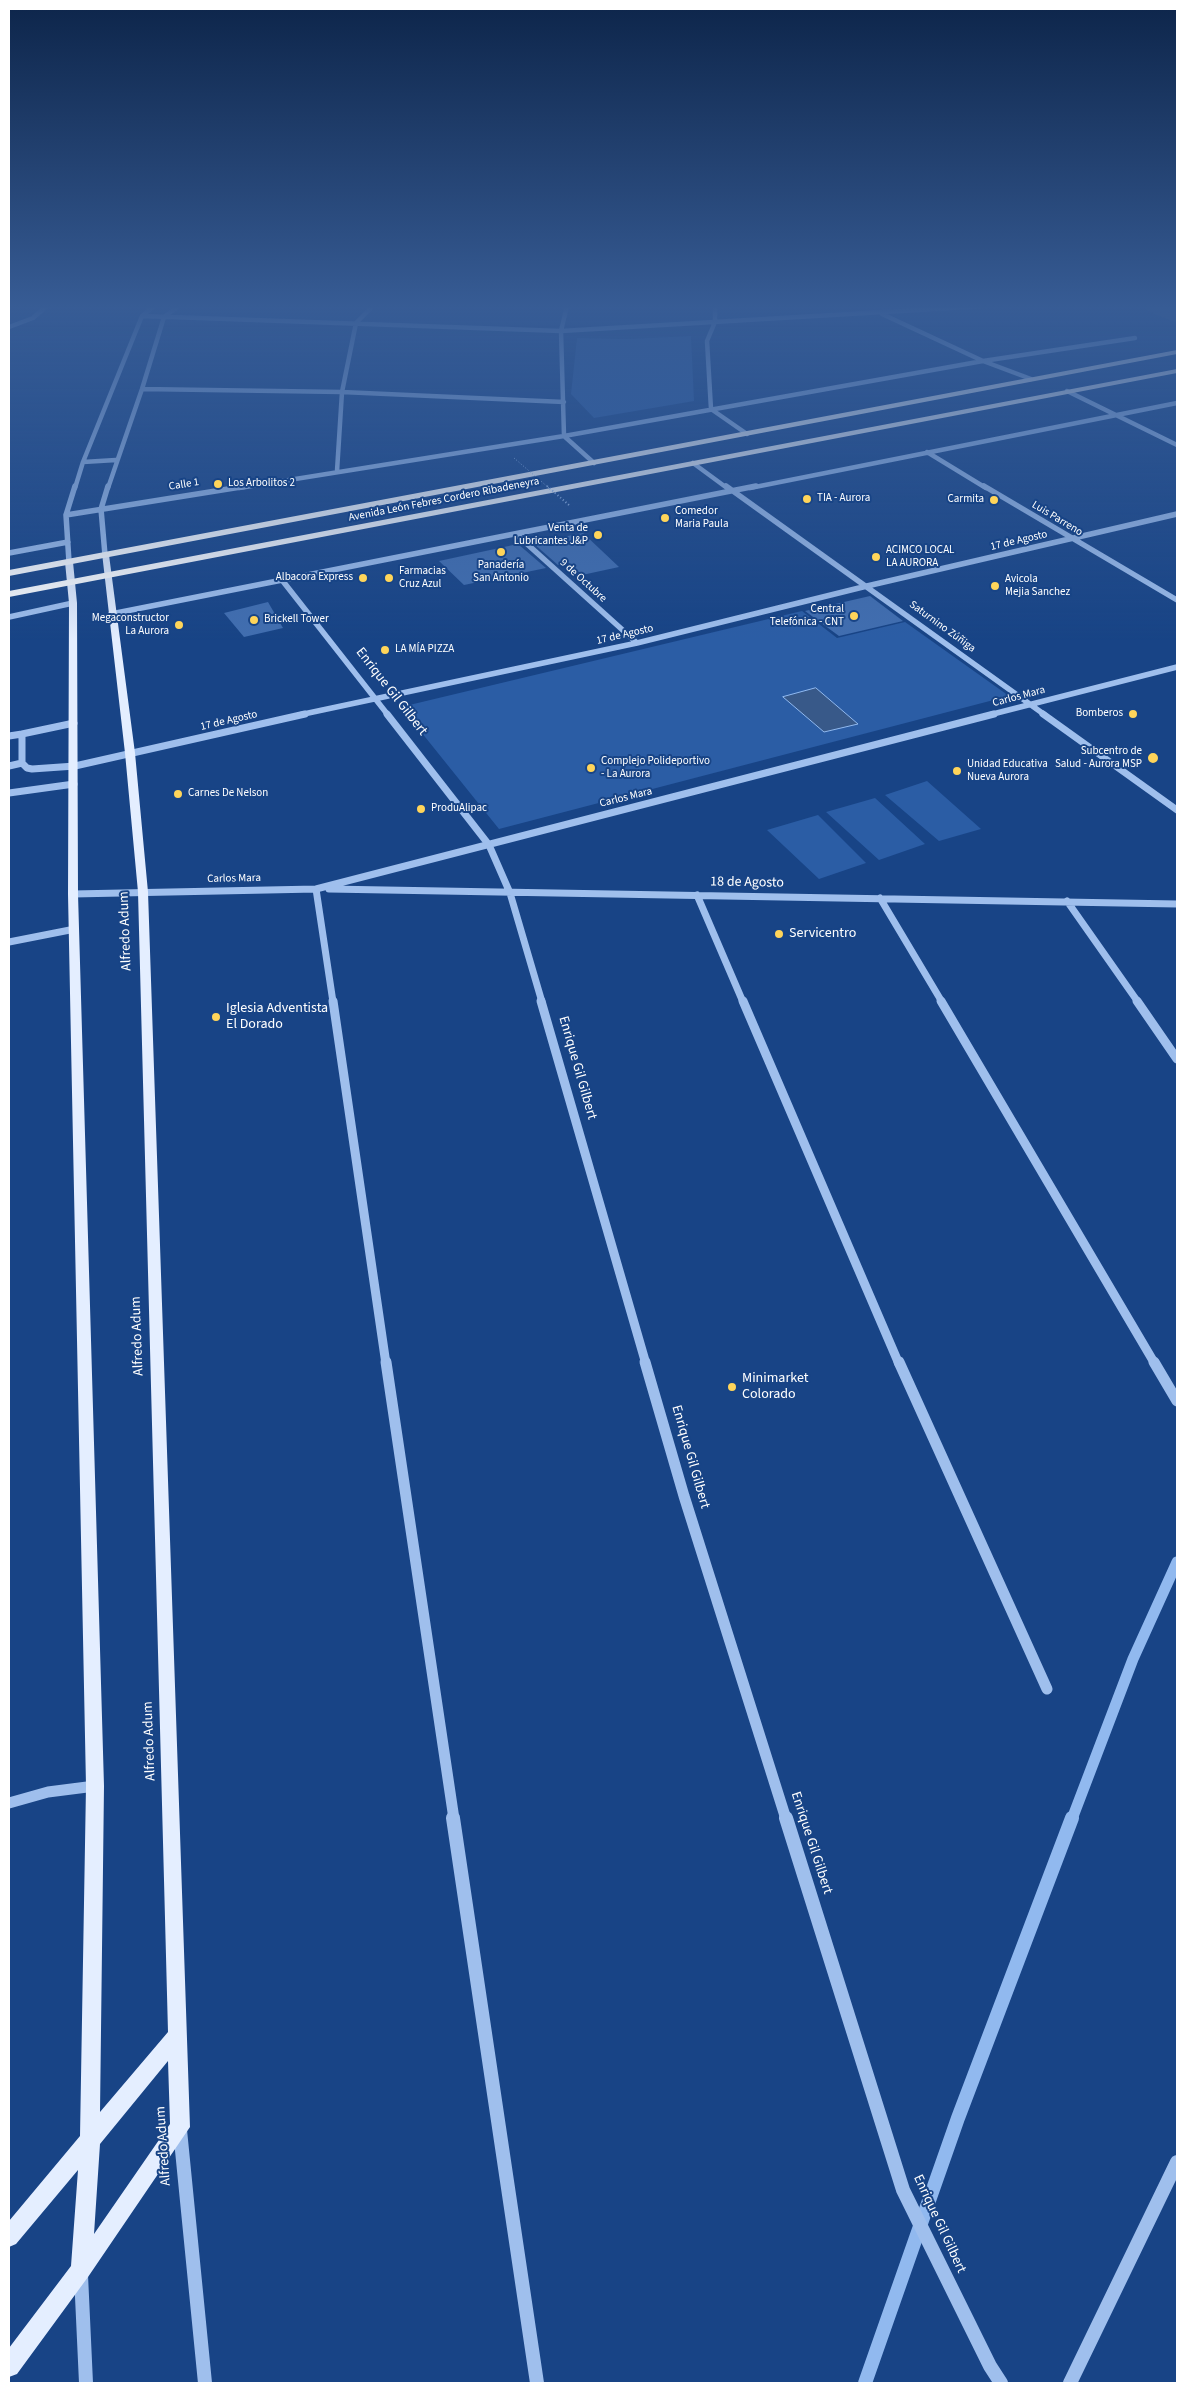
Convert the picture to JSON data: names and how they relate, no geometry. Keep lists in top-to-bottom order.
{
  "streets": {
    "highway": ["Avenida León Febres Cordero Ribadeneyra"],
    "main road": ["Alfredo Adum"],
    "street": [
      "Calle 1",
      "Luis Parreno",
      "17 de Agosto",
      "9 de Octubre",
      "Saturnino Zúñiga",
      "Enrique Gil Gilbert",
      "Carlos Mara",
      "18 de Agosto"
    ]
  },
  "crossings": [
    ["Calle 1", "Alfredo Adum"],
    ["Avenida León Febres Cordero Ribadeneyra", "Saturnino Zúñiga"],
    ["Avenida León Febres Cordero Ribadeneyra", "Alfredo Adum"],
    ["Luis Parreno", "17 de Agosto"],
    ["17 de Agosto", "9 de Octubre"],
    ["17 de Agosto", "Saturnino Zúñiga"],
    ["17 de Agosto", "Enrique Gil Gilbert"],
    ["17 de Agosto", "Alfredo Adum"],
    ["Saturnino Zúñiga", "Carlos Mara"],
    ["Enrique Gil Gilbert", "Carlos Mara"],
    ["Enrique Gil Gilbert", "18 de Agosto"],
    ["Carlos Mara", "18 de Agosto"],
    ["Carlos Mara", "Alfredo Adum"]
  ],
  "places": [
    "Los Arbolitos 2",
    "TIA - Aurora",
    "Carmita",
    "Comedor Maria Paula",
    "Venta de Lubricantes J&P",
    "Panadería San Antonio",
    "ACIMCO LOCAL LA AURORA",
    "Albacora Express",
    "Farmacias Cruz Azul",
    "Avicola Mejia Sanchez",
    "Central Telefónica - CNT",
    "Brickell Tower",
    "Megaconstructor La Aurora",
    "LA MÍA PIZZA",
    "Bomberos",
    "Subcentro de Salud - Aurora MSP",
    "Complejo Polideportivo - La Aurora",
    "Unidad Educativa Nueva Aurora",
    "Carnes De Nelson",
    "ProduAlipac",
    "Servicentro",
    "Iglesia Adventista El Dorado",
    "Minimarket Colorado"
  ]
}
